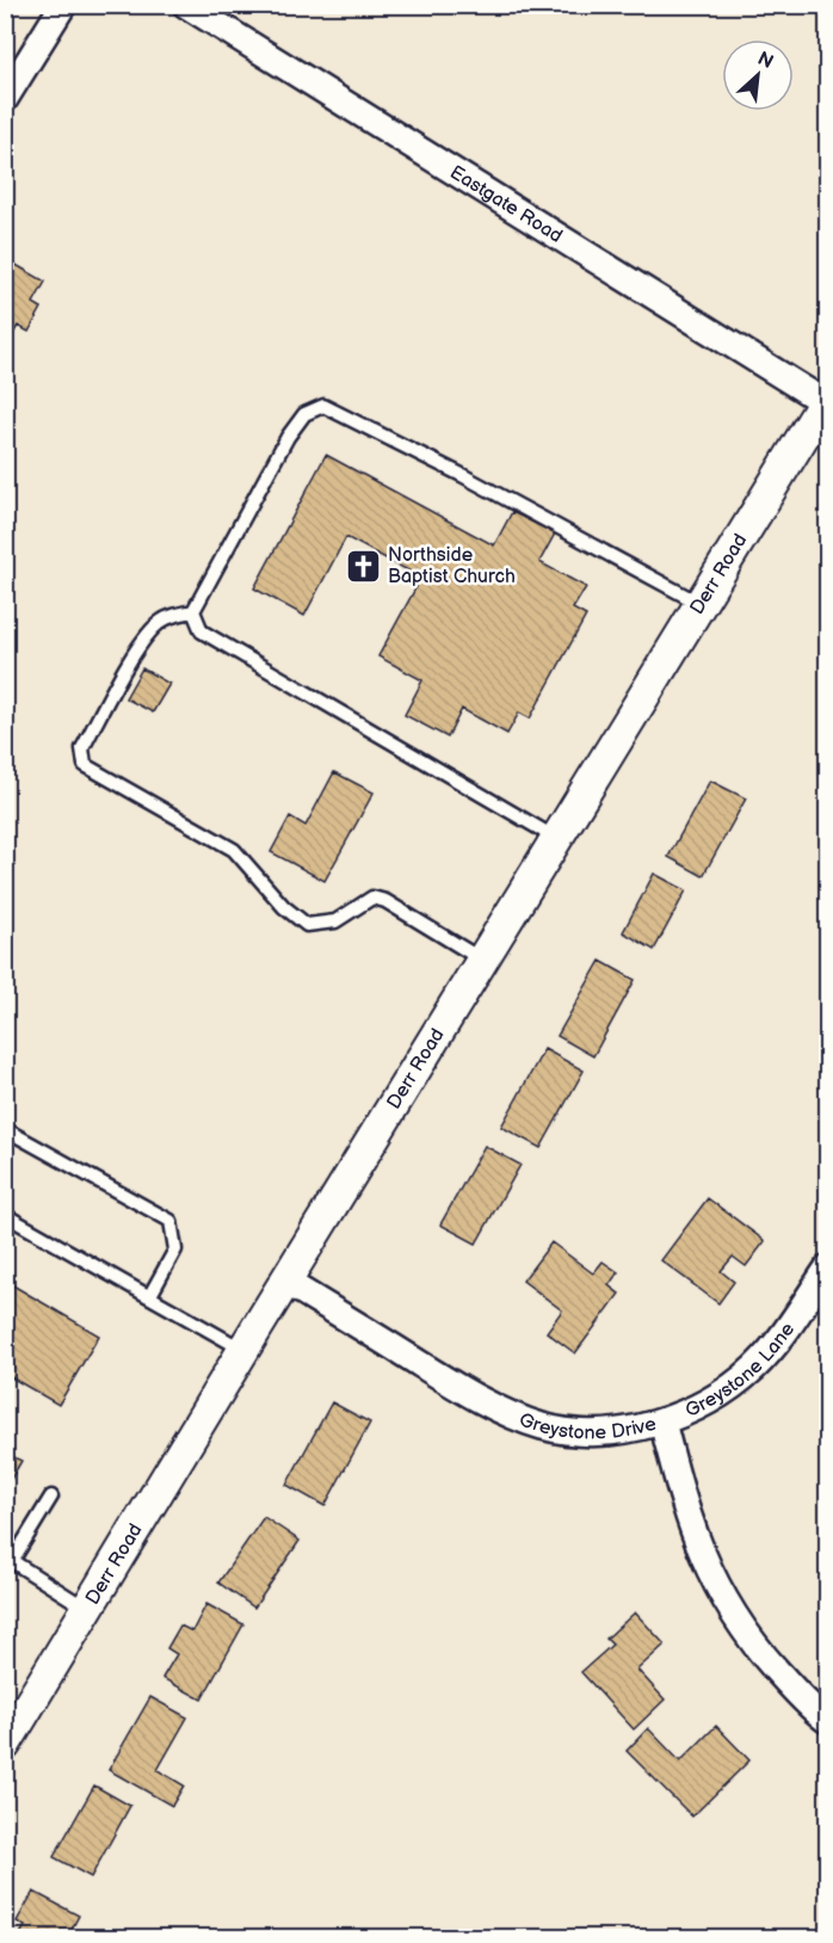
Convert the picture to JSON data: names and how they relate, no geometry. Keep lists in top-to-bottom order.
{
  "streets": {
    "street": [
      "Eastgate Road",
      "Derr Road",
      "Greystone Lane",
      "Greystone Drive"
    ]
  },
  "crossings": [
    ["Eastgate Road", "Derr Road"],
    ["Derr Road", "Greystone Drive"],
    ["Greystone Lane", "Greystone Drive"]
  ],
  "places": {
    "church": ["Northside Baptist Church"]
  },
  "north": "top right"
}
